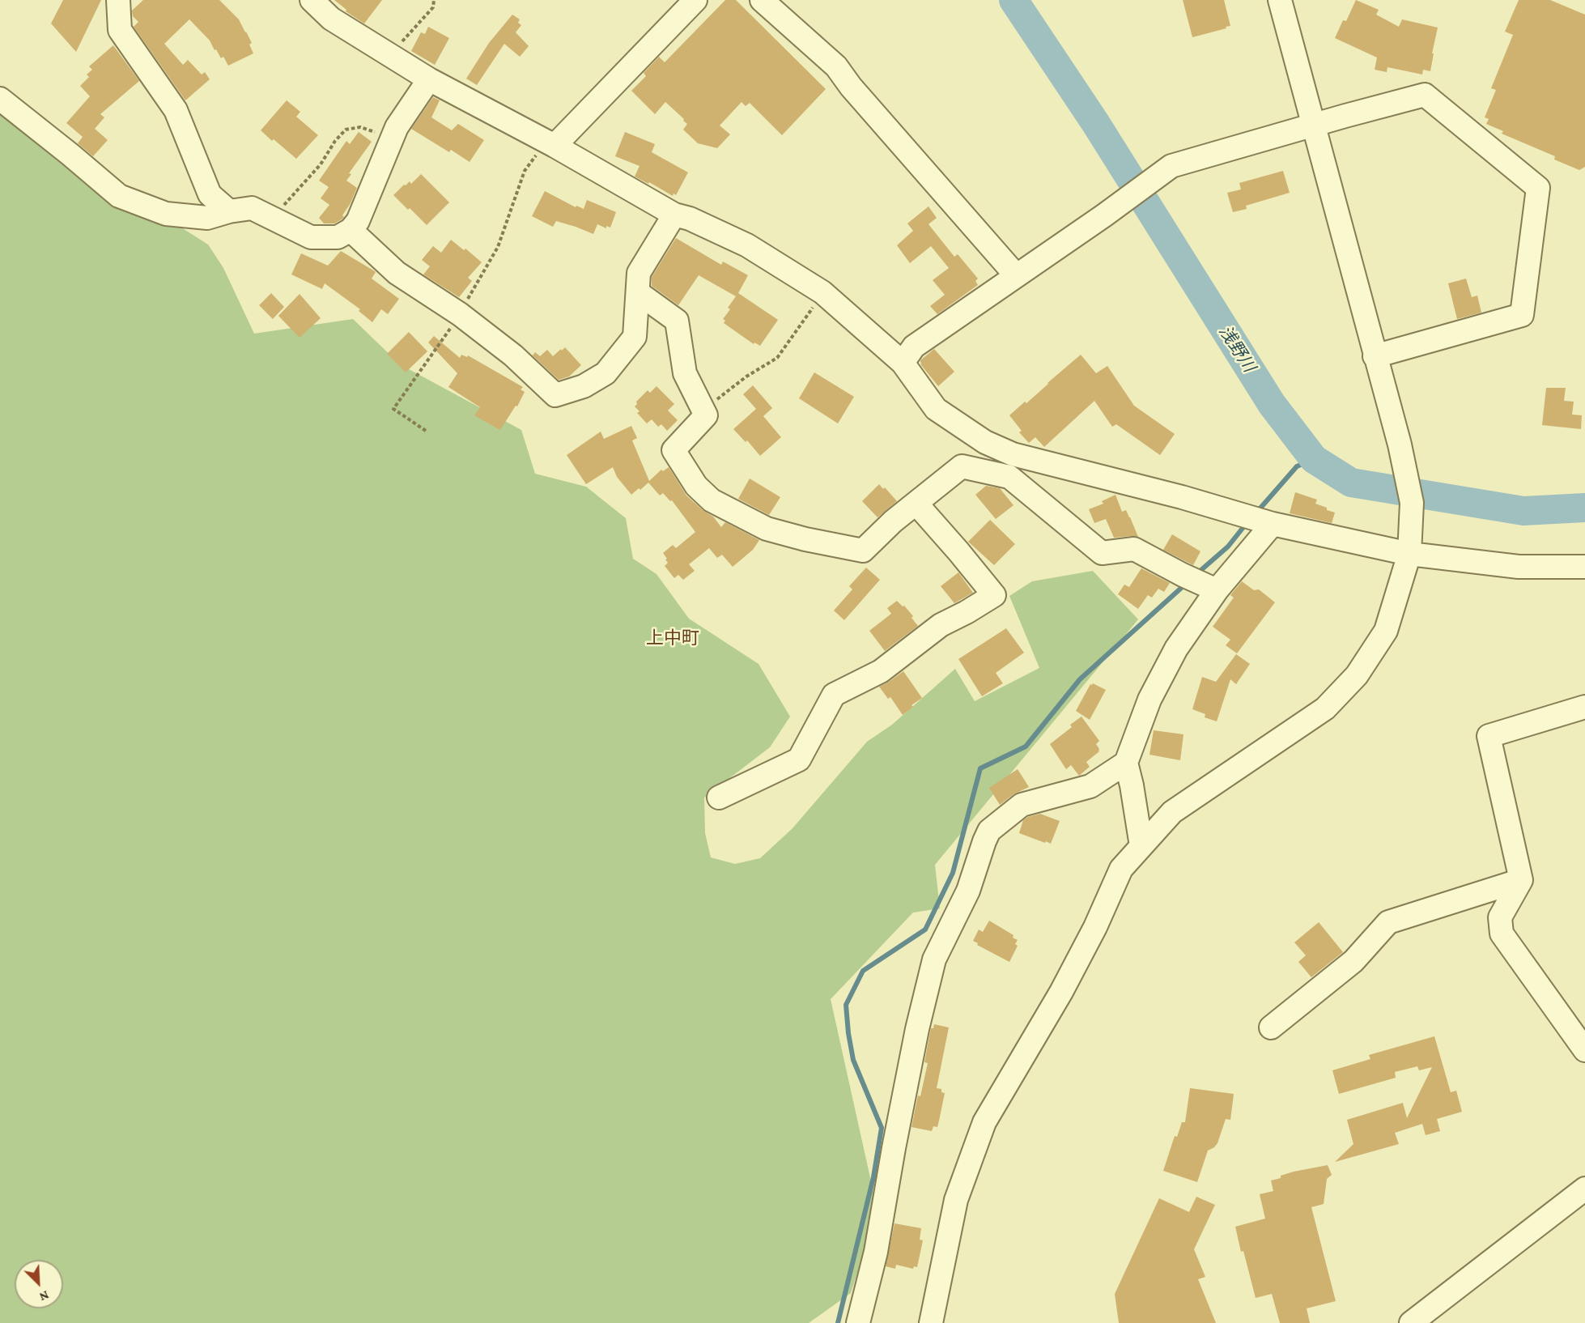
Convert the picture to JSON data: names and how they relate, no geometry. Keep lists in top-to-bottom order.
{
  "districts": ["上中町"],
  "water": ["浅野川"],
  "north": "bottom right"
}
